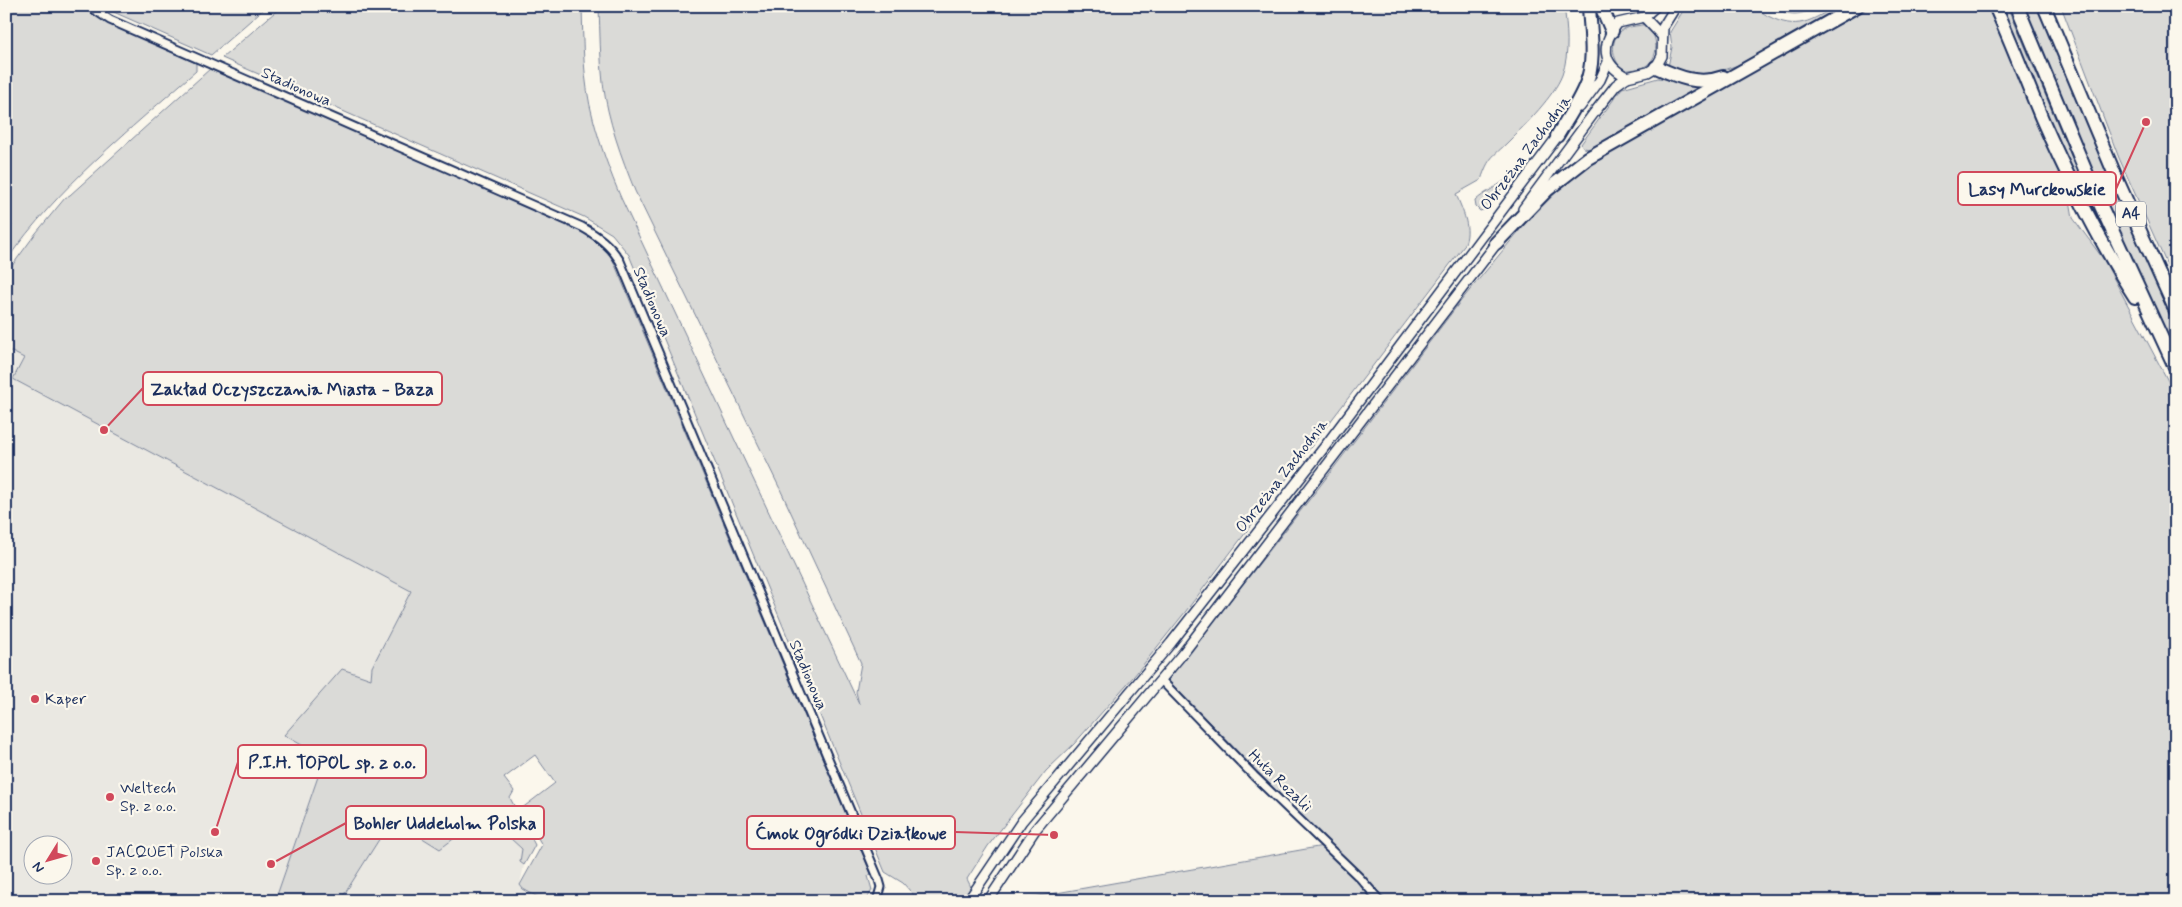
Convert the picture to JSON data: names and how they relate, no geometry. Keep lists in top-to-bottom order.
{
  "streets": {
    "highway": ["A4"],
    "street": ["Stadionowa", "Obrzeżna Zachodnia", "Huta Rozalii"]
  },
  "crossings": [
    ["Obrzeżna Zachodnia", "Huta Rozalii"]
  ],
  "places": [
    "Lasy Murckowskie",
    "Zakład Oczyszczania Miasta - Baza",
    "Kaper",
    "Weltech Sp. z o.o.",
    "P.I.H. TOPOL sp. z o.o.",
    "Ćmok Ogródki Działkowe",
    "JACQUET Polska Sp. z o.o.",
    "Bohler Uddeholm Polska"
  ],
  "north": "bottom left"
}
